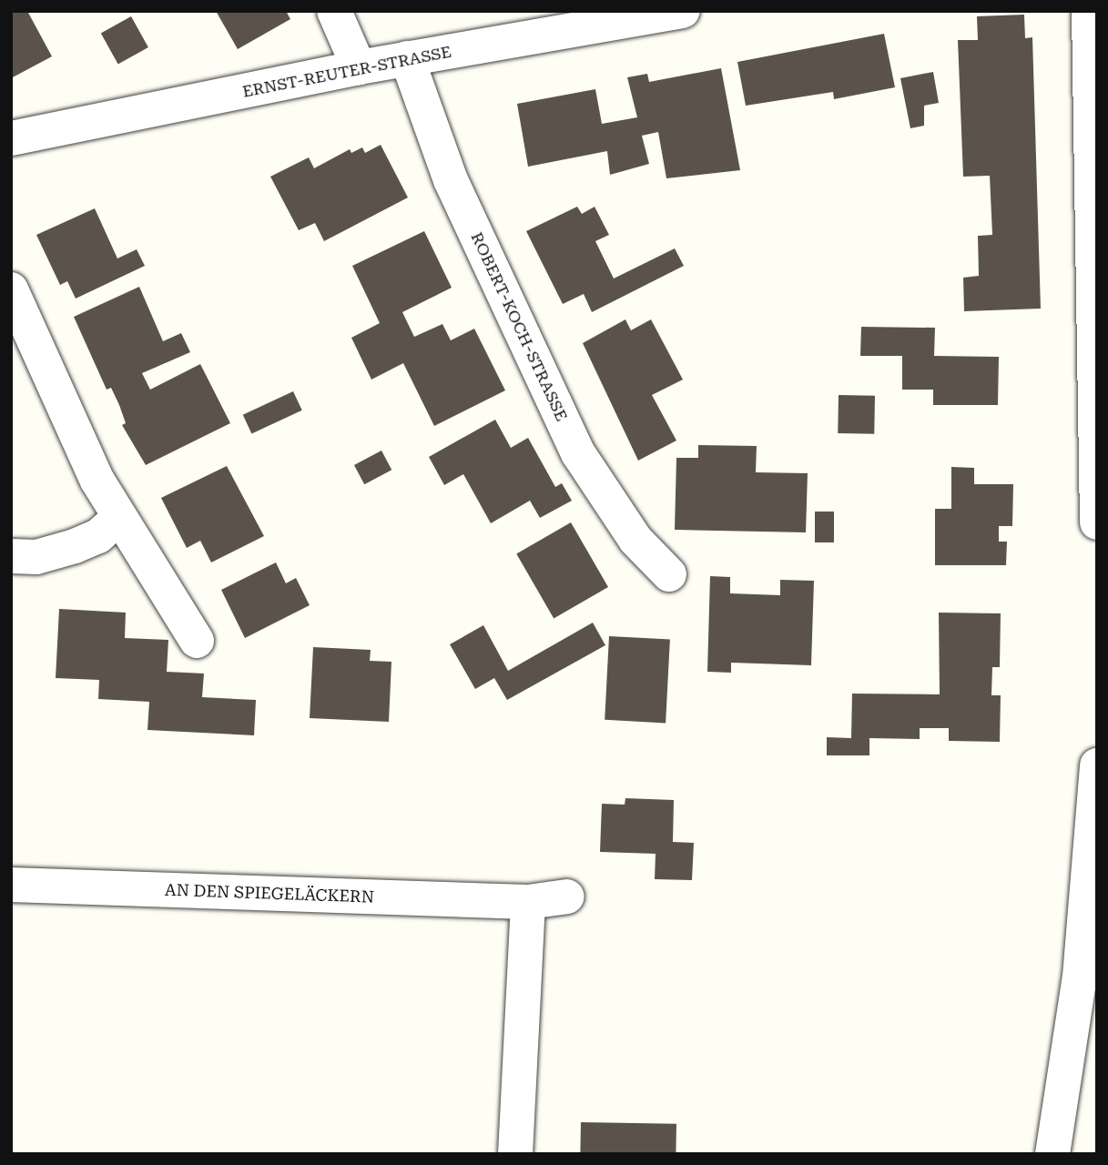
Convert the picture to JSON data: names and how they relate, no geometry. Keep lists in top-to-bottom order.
{
  "streets": {
    "street": ["ERNST-REUTER-STRASSE", "ROBERT-KOCH-STRASSE", "AN DEN SPIEGELÄCKERN"]
  },
  "crossings": [
    ["ERNST-REUTER-STRASSE", "ROBERT-KOCH-STRASSE"]
  ]
}
